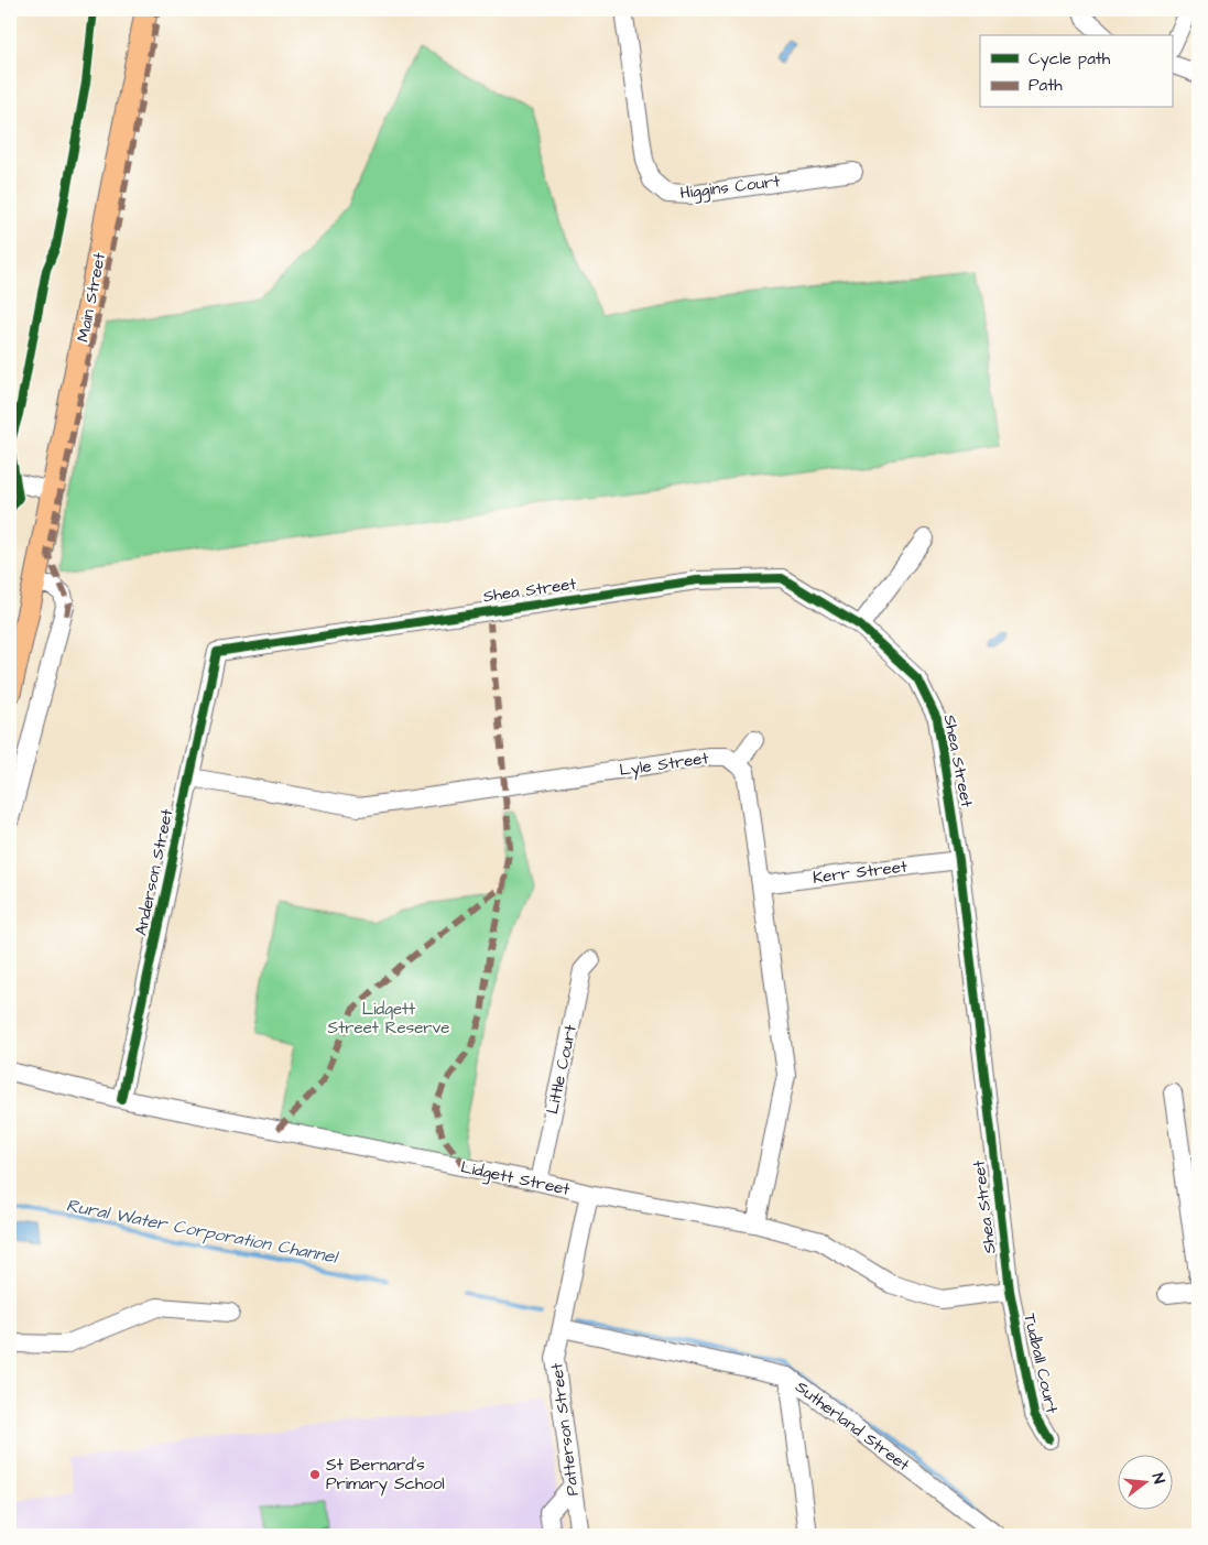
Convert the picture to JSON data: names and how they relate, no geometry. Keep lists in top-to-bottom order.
{
  "streets": {
    "main road": ["Main Street"],
    "street": [
      "Higgins Court",
      "Shea Street",
      "Lyle Street",
      "Anderson Street",
      "Kerr Street",
      "Little Court",
      "Lidgett Street",
      "Tudball Court",
      "Sutherland Street",
      "Patterson Street"
    ]
  },
  "crossings": [
    ["Shea Street", "Anderson Street"],
    ["Shea Street", "Kerr Street"],
    ["Shea Street", "Lidgett Street"],
    ["Shea Street", "Tudball Court"],
    ["Lyle Street", "Anderson Street"],
    ["Anderson Street", "Lidgett Street"],
    ["Little Court", "Lidgett Street"],
    ["Lidgett Street", "Tudball Court"],
    ["Lidgett Street", "Patterson Street"],
    ["Sutherland Street", "Patterson Street"]
  ],
  "water": ["Rural Water Corporation Channel"],
  "parks": ["Lidgett Street Reserve"],
  "places": ["St Bernard's Primary School"],
  "legend": ["Cycle path", "Path"],
  "north": "right"
}
